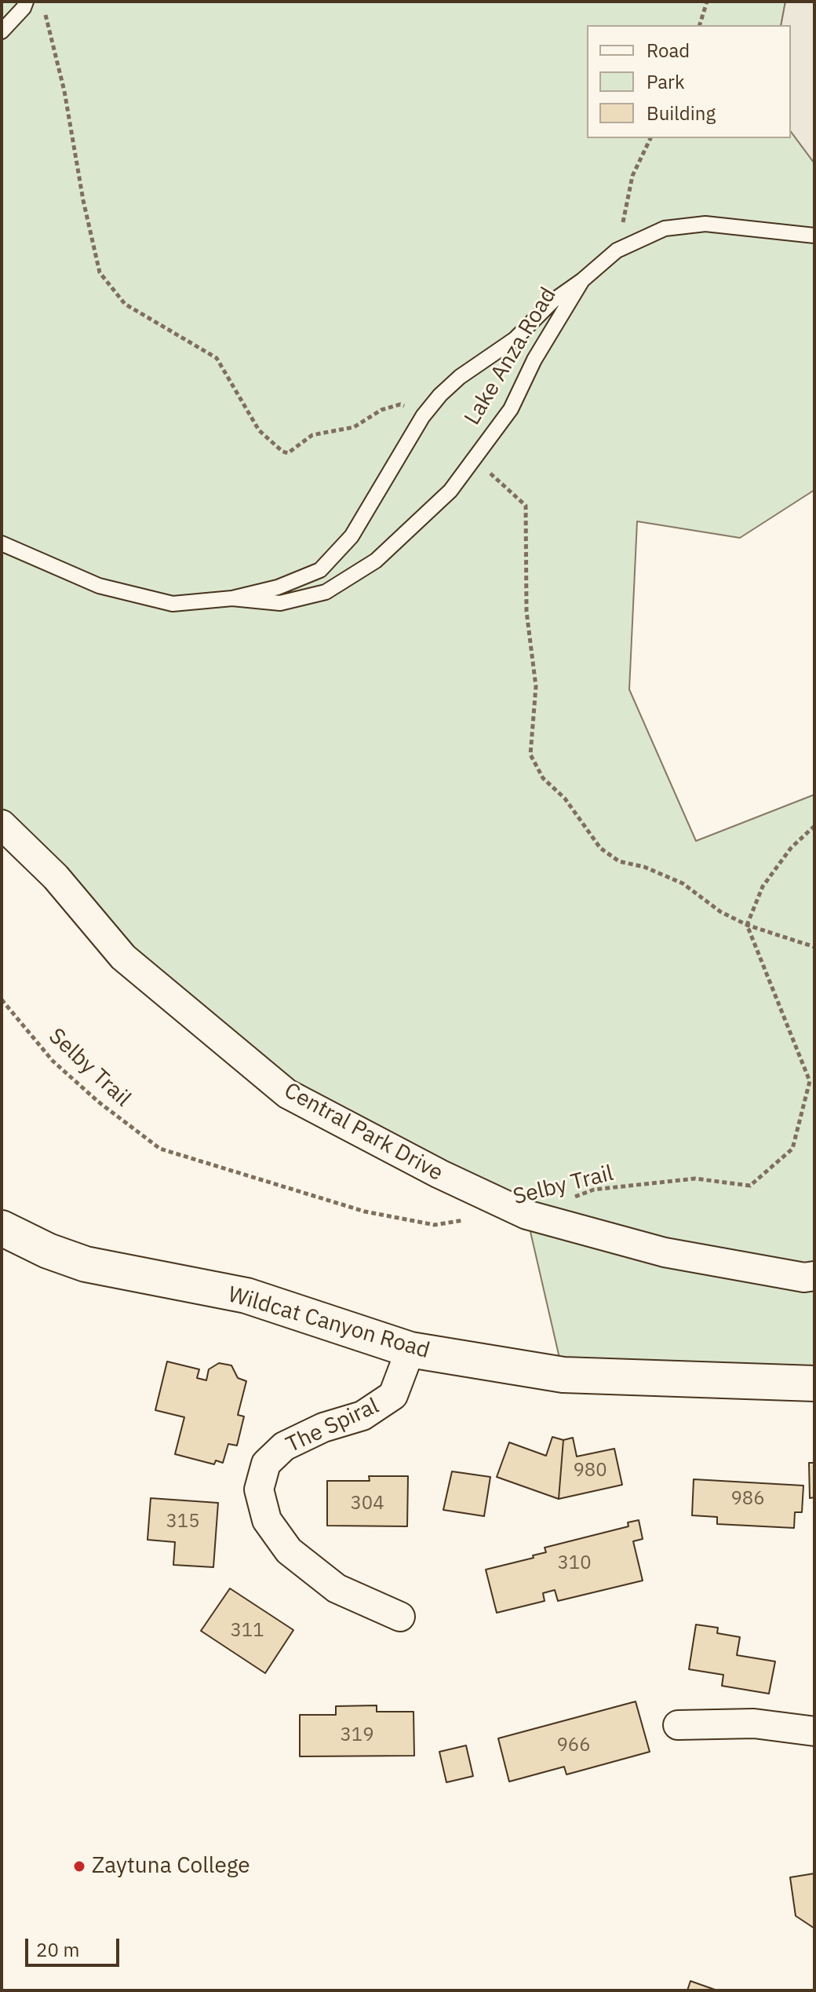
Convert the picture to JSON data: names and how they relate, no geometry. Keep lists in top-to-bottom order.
{
  "streets": {
    "street": ["Central Park Drive", "Wildcat Canyon Road", "The Spiral"],
    "lane": ["Lake Anza Road"],
    "path": ["Selby Trail"]
  },
  "crossings": [
    ["Selby Trail", "Central Park Drive"],
    ["Wildcat Canyon Road", "The Spiral"]
  ],
  "places": ["Zaytuna College"],
  "house_numbers": [
    "980",
    "986",
    "304",
    "315",
    "310",
    "311",
    "319",
    "966"
  ],
  "legend": ["Road", "Park", "Building"],
  "scale_bar": "20 m"
}
